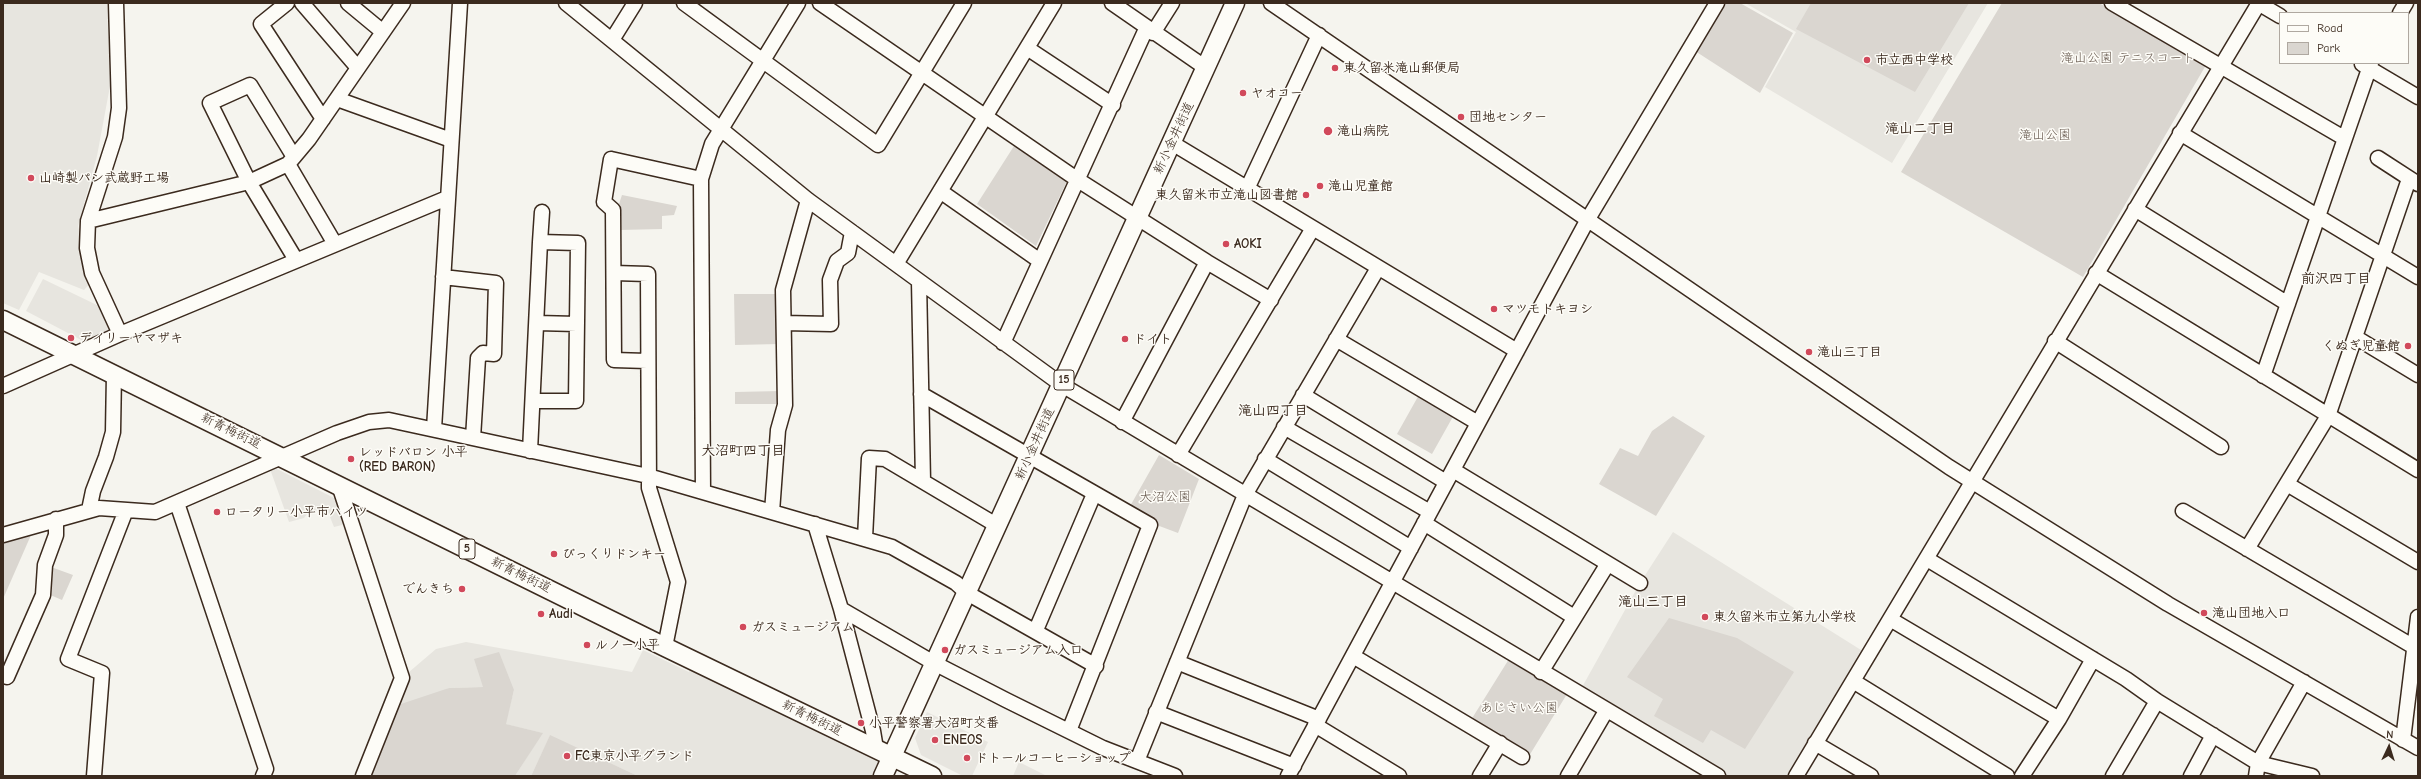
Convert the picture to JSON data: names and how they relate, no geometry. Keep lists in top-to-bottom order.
{
  "streets": {
    "main road": [
      "新小金井街道",
      "15",
      "新青梅街道",
      "5"
    ]
  },
  "crossings": [
    ["新小金井街道", "新青梅街道"]
  ],
  "districts": [
    "滝山二丁目",
    "前沢四丁目",
    "滝山四丁目",
    "大沼町四丁目",
    "滝山三丁目"
  ],
  "parks": [
    "滝山公園 テニスコート",
    "滝山公園",
    "大沼公園",
    "あじさい公園"
  ],
  "places": [
    "市立西中学校",
    "東久留米滝山郵便局",
    "ヤオコー",
    "団地センター",
    "滝山病院",
    "山崎製パン武蔵野工場",
    "滝山児童館",
    "東久留米市立滝山図書館",
    "AOKI",
    "マツモトキヨシ",
    "デイリーヤマザキ",
    "ドイト",
    "くぬぎ児童館",
    "滝山三丁目",
    "レッドバロン 小平 (RED BARON)",
    "ロータリー小平市ハイツ",
    "びっくりドンキー",
    "でんきち",
    "滝山団地入口",
    "Audi",
    "東久留米市立第九小学校",
    "ガスミュージアム",
    "ルノー小平",
    "ガスミュージアム入口",
    "小平警察署大沼町交番",
    "ENEOS",
    "FC東京小平グランド",
    "ドトールコーヒーショップ"
  ],
  "legend": ["Road", "Park"],
  "north": "top"
}
